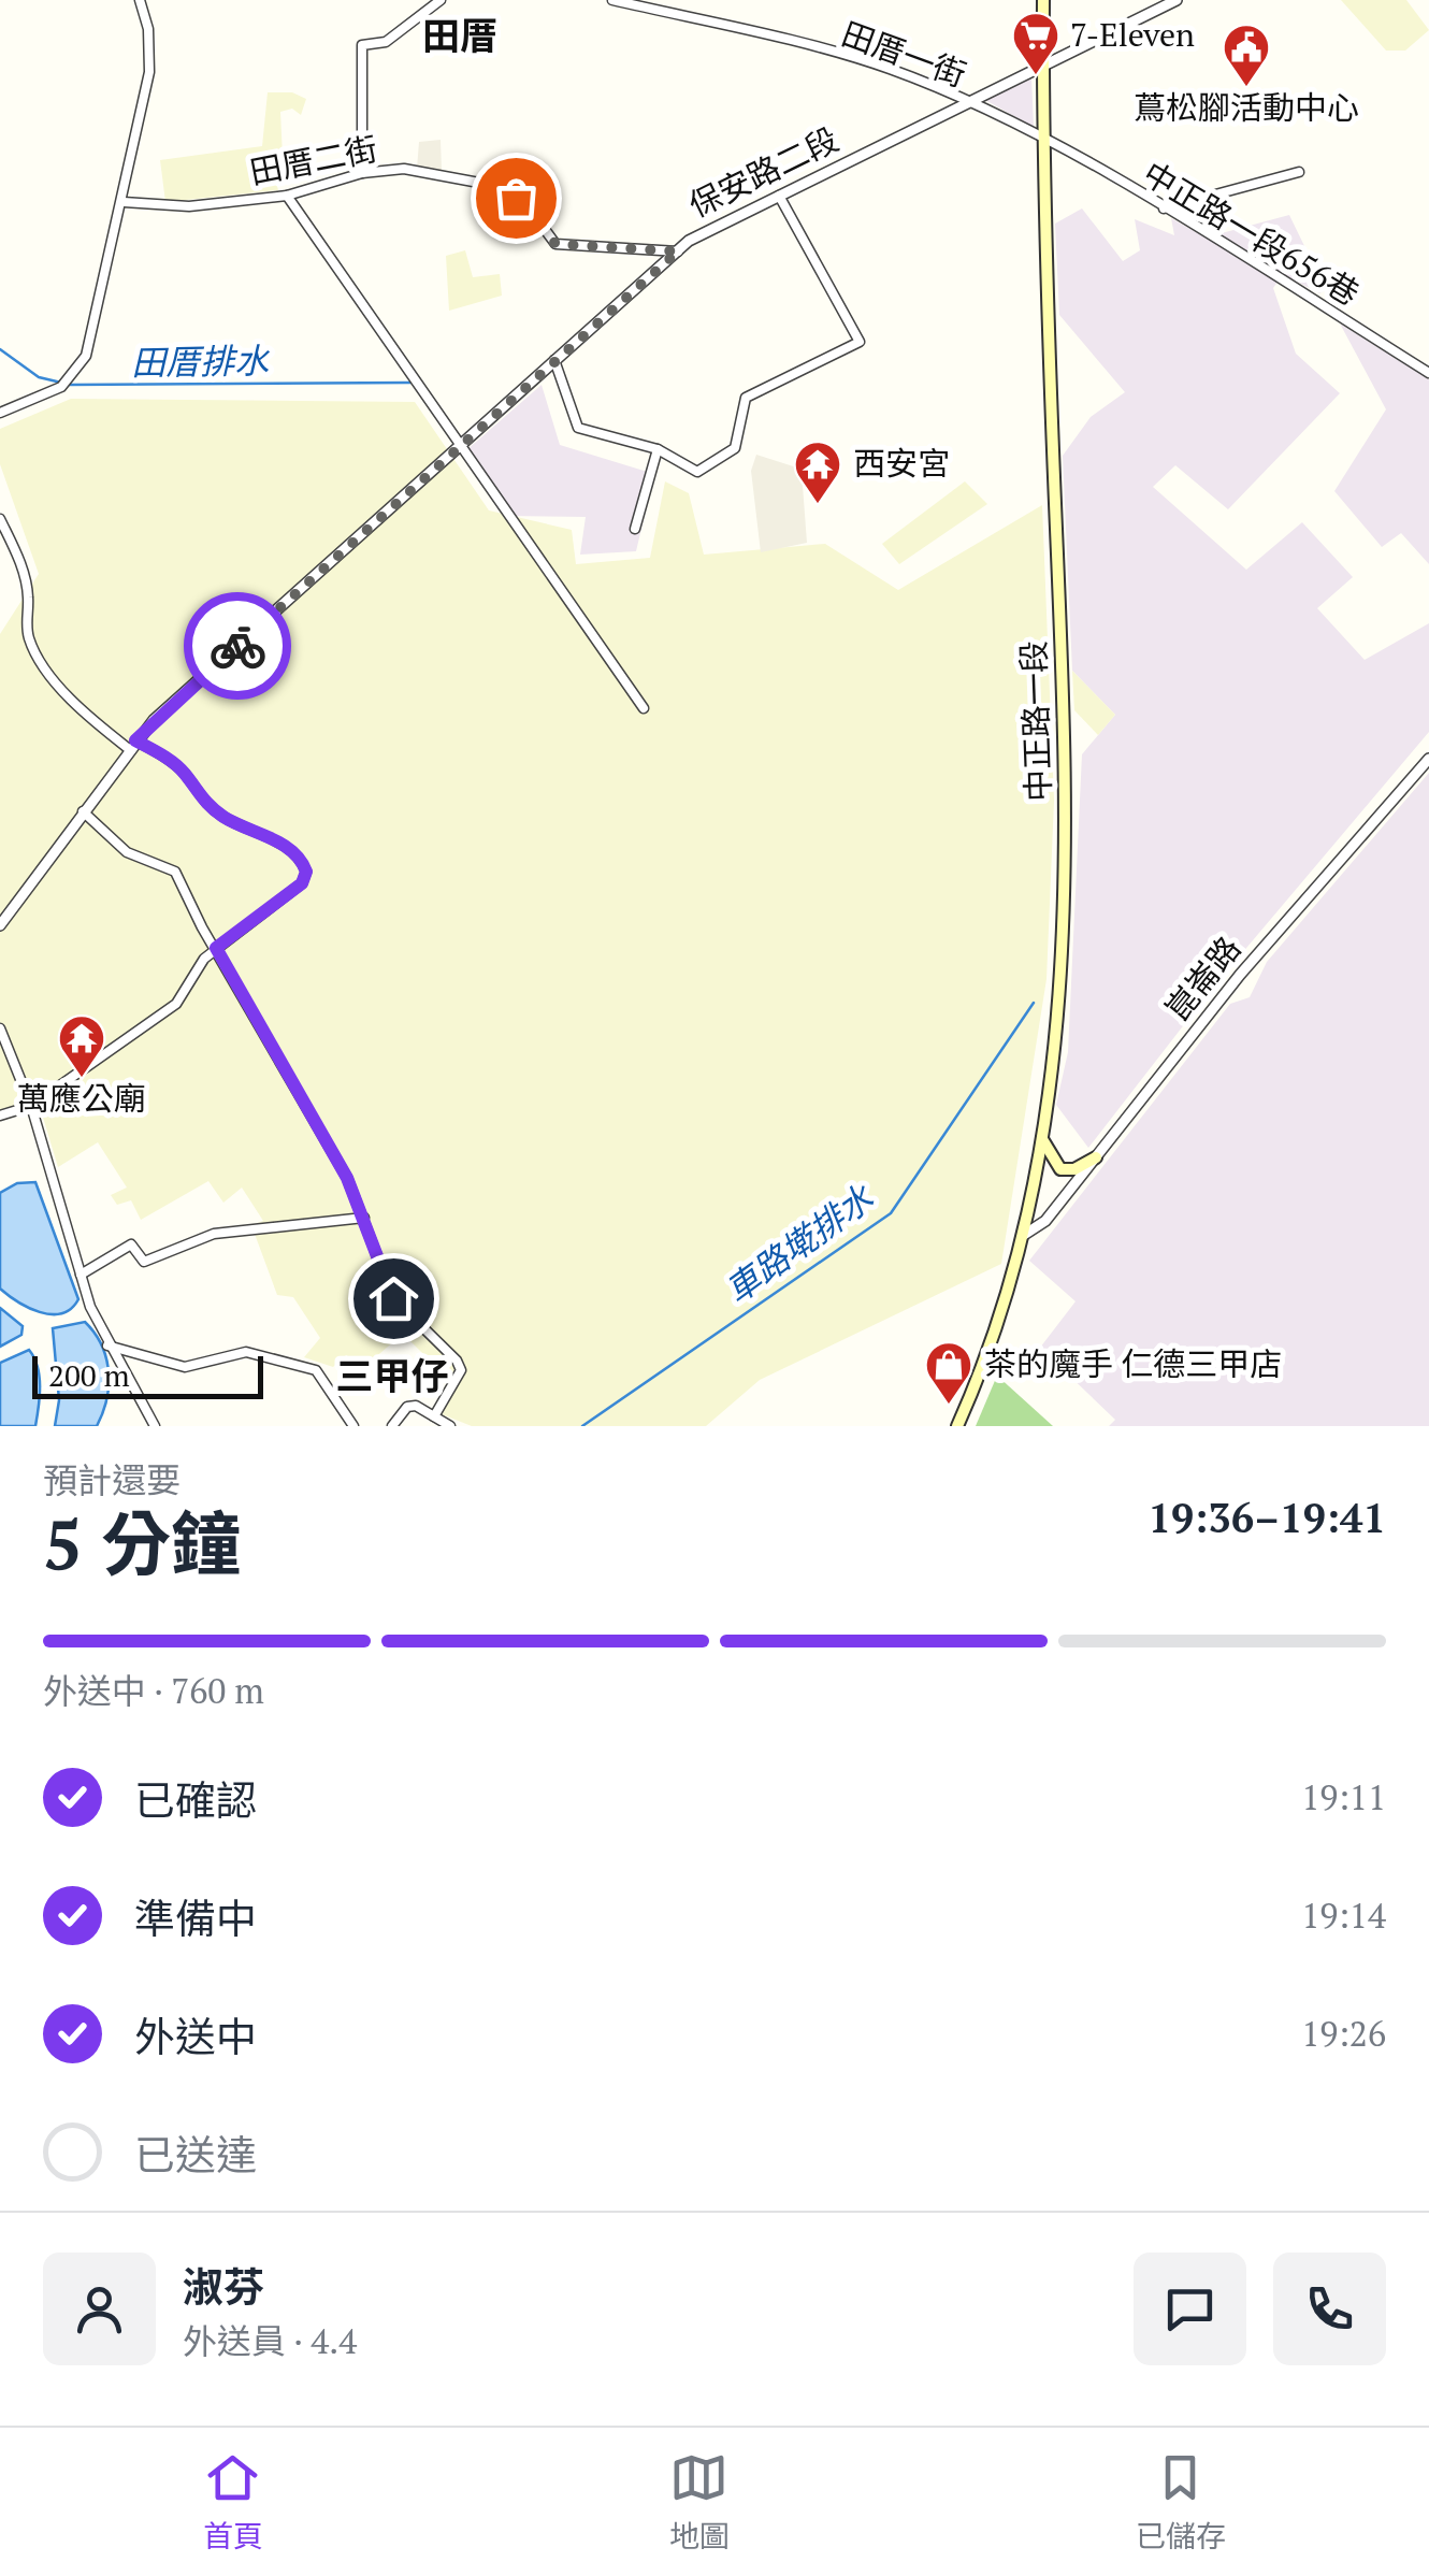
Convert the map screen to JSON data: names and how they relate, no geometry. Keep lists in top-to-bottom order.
{
  "streets": {
    "main road": ["中正路一段"],
    "street": [
      "田厝一街",
      "田厝二街",
      "保安路二段",
      "中正路一段656巷",
      "崑崙路"
    ]
  },
  "crossings": [
    ["田厝一街", "保安路二段"],
    ["田厝一街", "中正路一段656巷"],
    ["田厝一街", "中正路一段"],
    ["田厝二街", "保安路二段"],
    ["保安路二段", "中正路一段"],
    ["中正路一段656巷", "中正路一段"],
    ["中正路一段", "崑崙路"]
  ],
  "districts": ["田厝", "三甲仔"],
  "water": ["田厝排水", "車路墘排水"],
  "places": {
    "supermarket": ["7-Eleven"],
    "public building": ["蔦松腳活動中心"],
    "temple": ["西安宮", "萬應公廟"],
    "shop": ["茶的魔手 仁德三甲店"]
  },
  "scale_bar": "200 m",
  "page": {
    "scale": "200 m",
    "heading": ["5 分鐘", "預計還要", "19:36–19:41"],
    "panel": ["淑芬", "外送員 · 4.4"],
    "bar": "外送中 · 760 m",
    "list": [
      ["已確認", "19:11"],
      ["準備中", "19:14"],
      ["外送中", "19:26"],
      "已送達"
    ],
    "tabs": ["首頁", "地圖", "已儲存"]
  }
}
